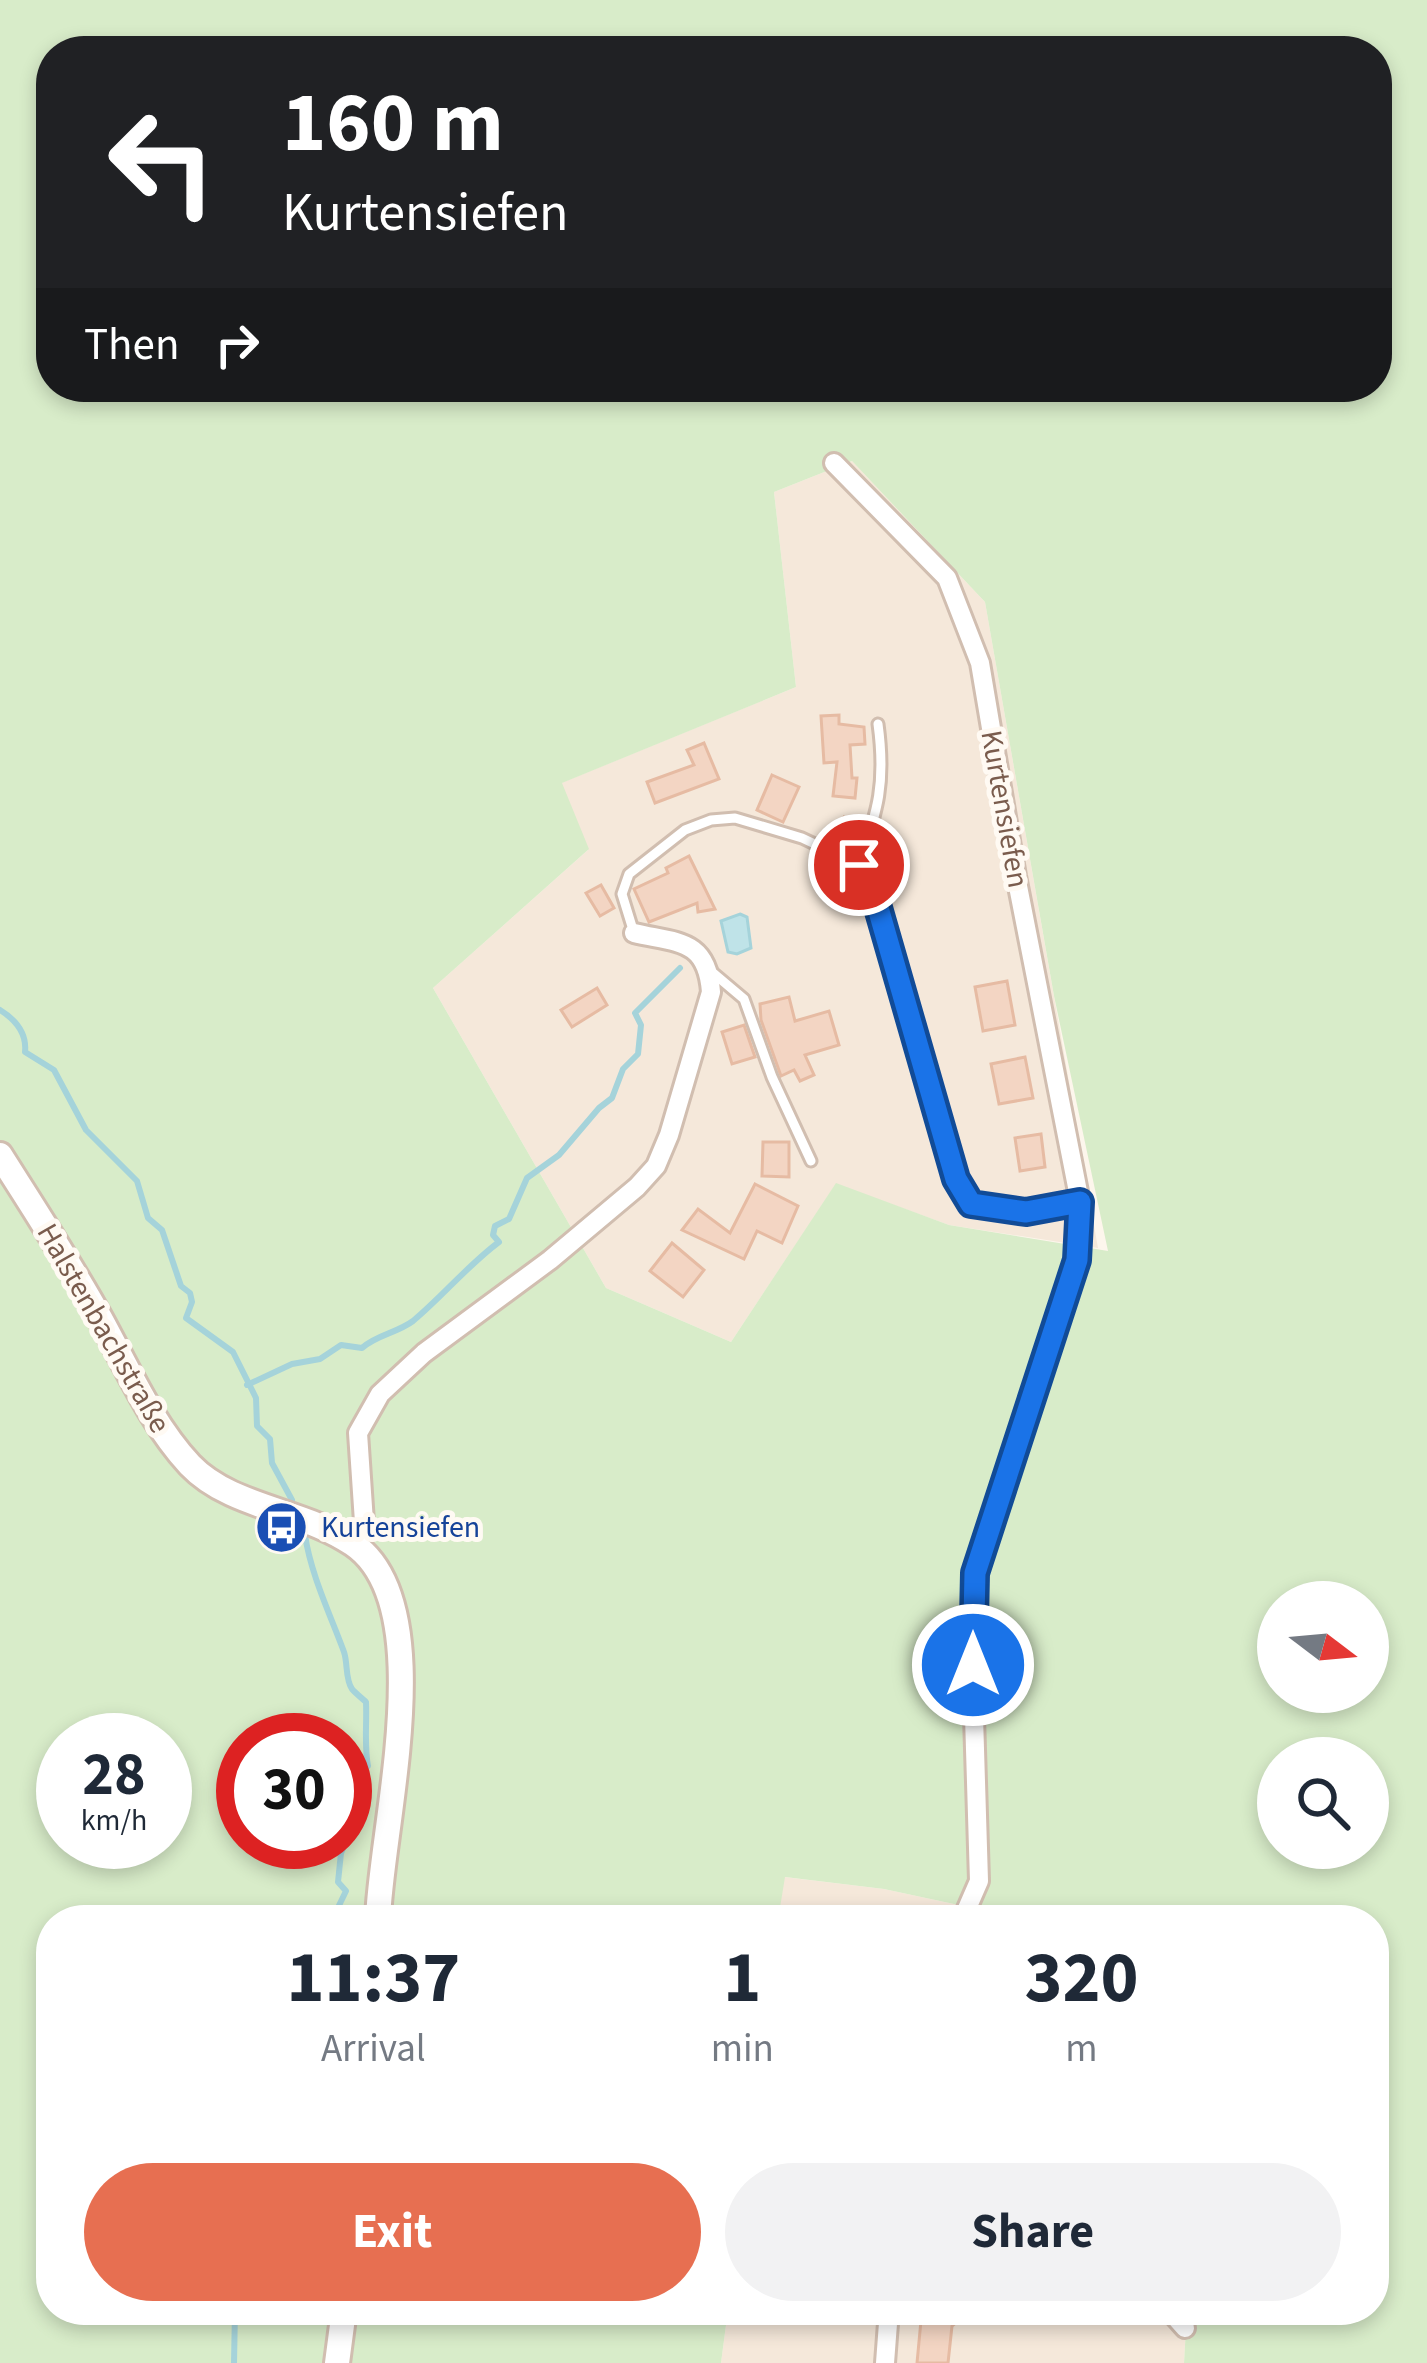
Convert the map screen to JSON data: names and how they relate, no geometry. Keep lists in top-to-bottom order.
{
  "streets": {
    "street": ["Kurtensiefen", "Halstenbachstraße"]
  },
  "places": {
    "bus stop": ["Kurtensiefen"]
  },
  "north": "right",
  "page": {
    "turn": ["160 m", "Kurtensiefen"],
    "then": "Then",
    "speed": "28 km/h",
    "limit": "30",
    "eta": [
      "11:37",
      "Arrival",
      "1",
      "min",
      "320",
      "m"
    ],
    "buttons": ["Exit", "Share"]
  }
}
